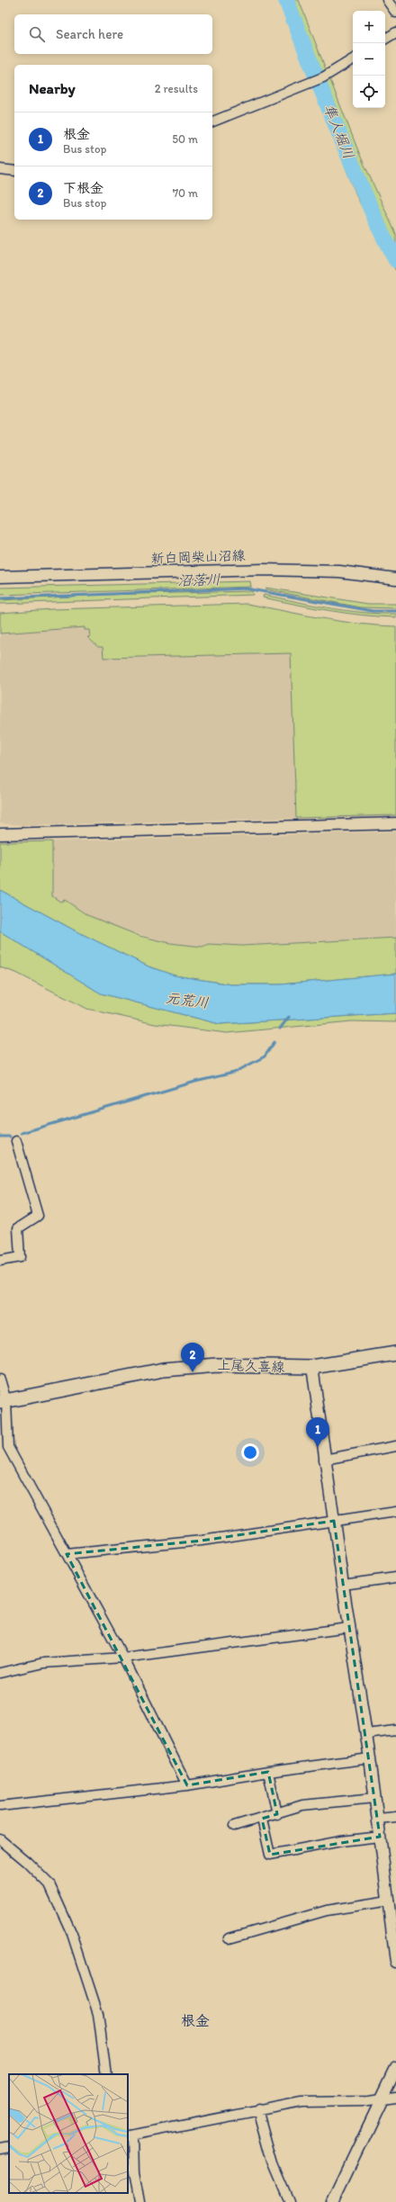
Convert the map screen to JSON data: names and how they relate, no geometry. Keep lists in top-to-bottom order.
{
  "streets": {
    "main road": ["上尾久喜線"],
    "street": ["新白岡柴山沼線"]
  },
  "districts": ["根金"],
  "water": ["隼人堀川", "沼落川", "元荒川"],
  "page": {
    "map_buttons": ["+", "−"],
    "search": "Search here",
    "heading": ["Nearby", "2 results"],
    "list": [
      {
        "mark": "1",
        "name": "根金",
        "note": "Bus stop",
        "value": "50 m"
      },
      {
        "mark": "2",
        "name": "下根金",
        "note": "Bus stop",
        "value": "70 m"
      }
    ],
    "pins": ["2", "1"]
  }
}
